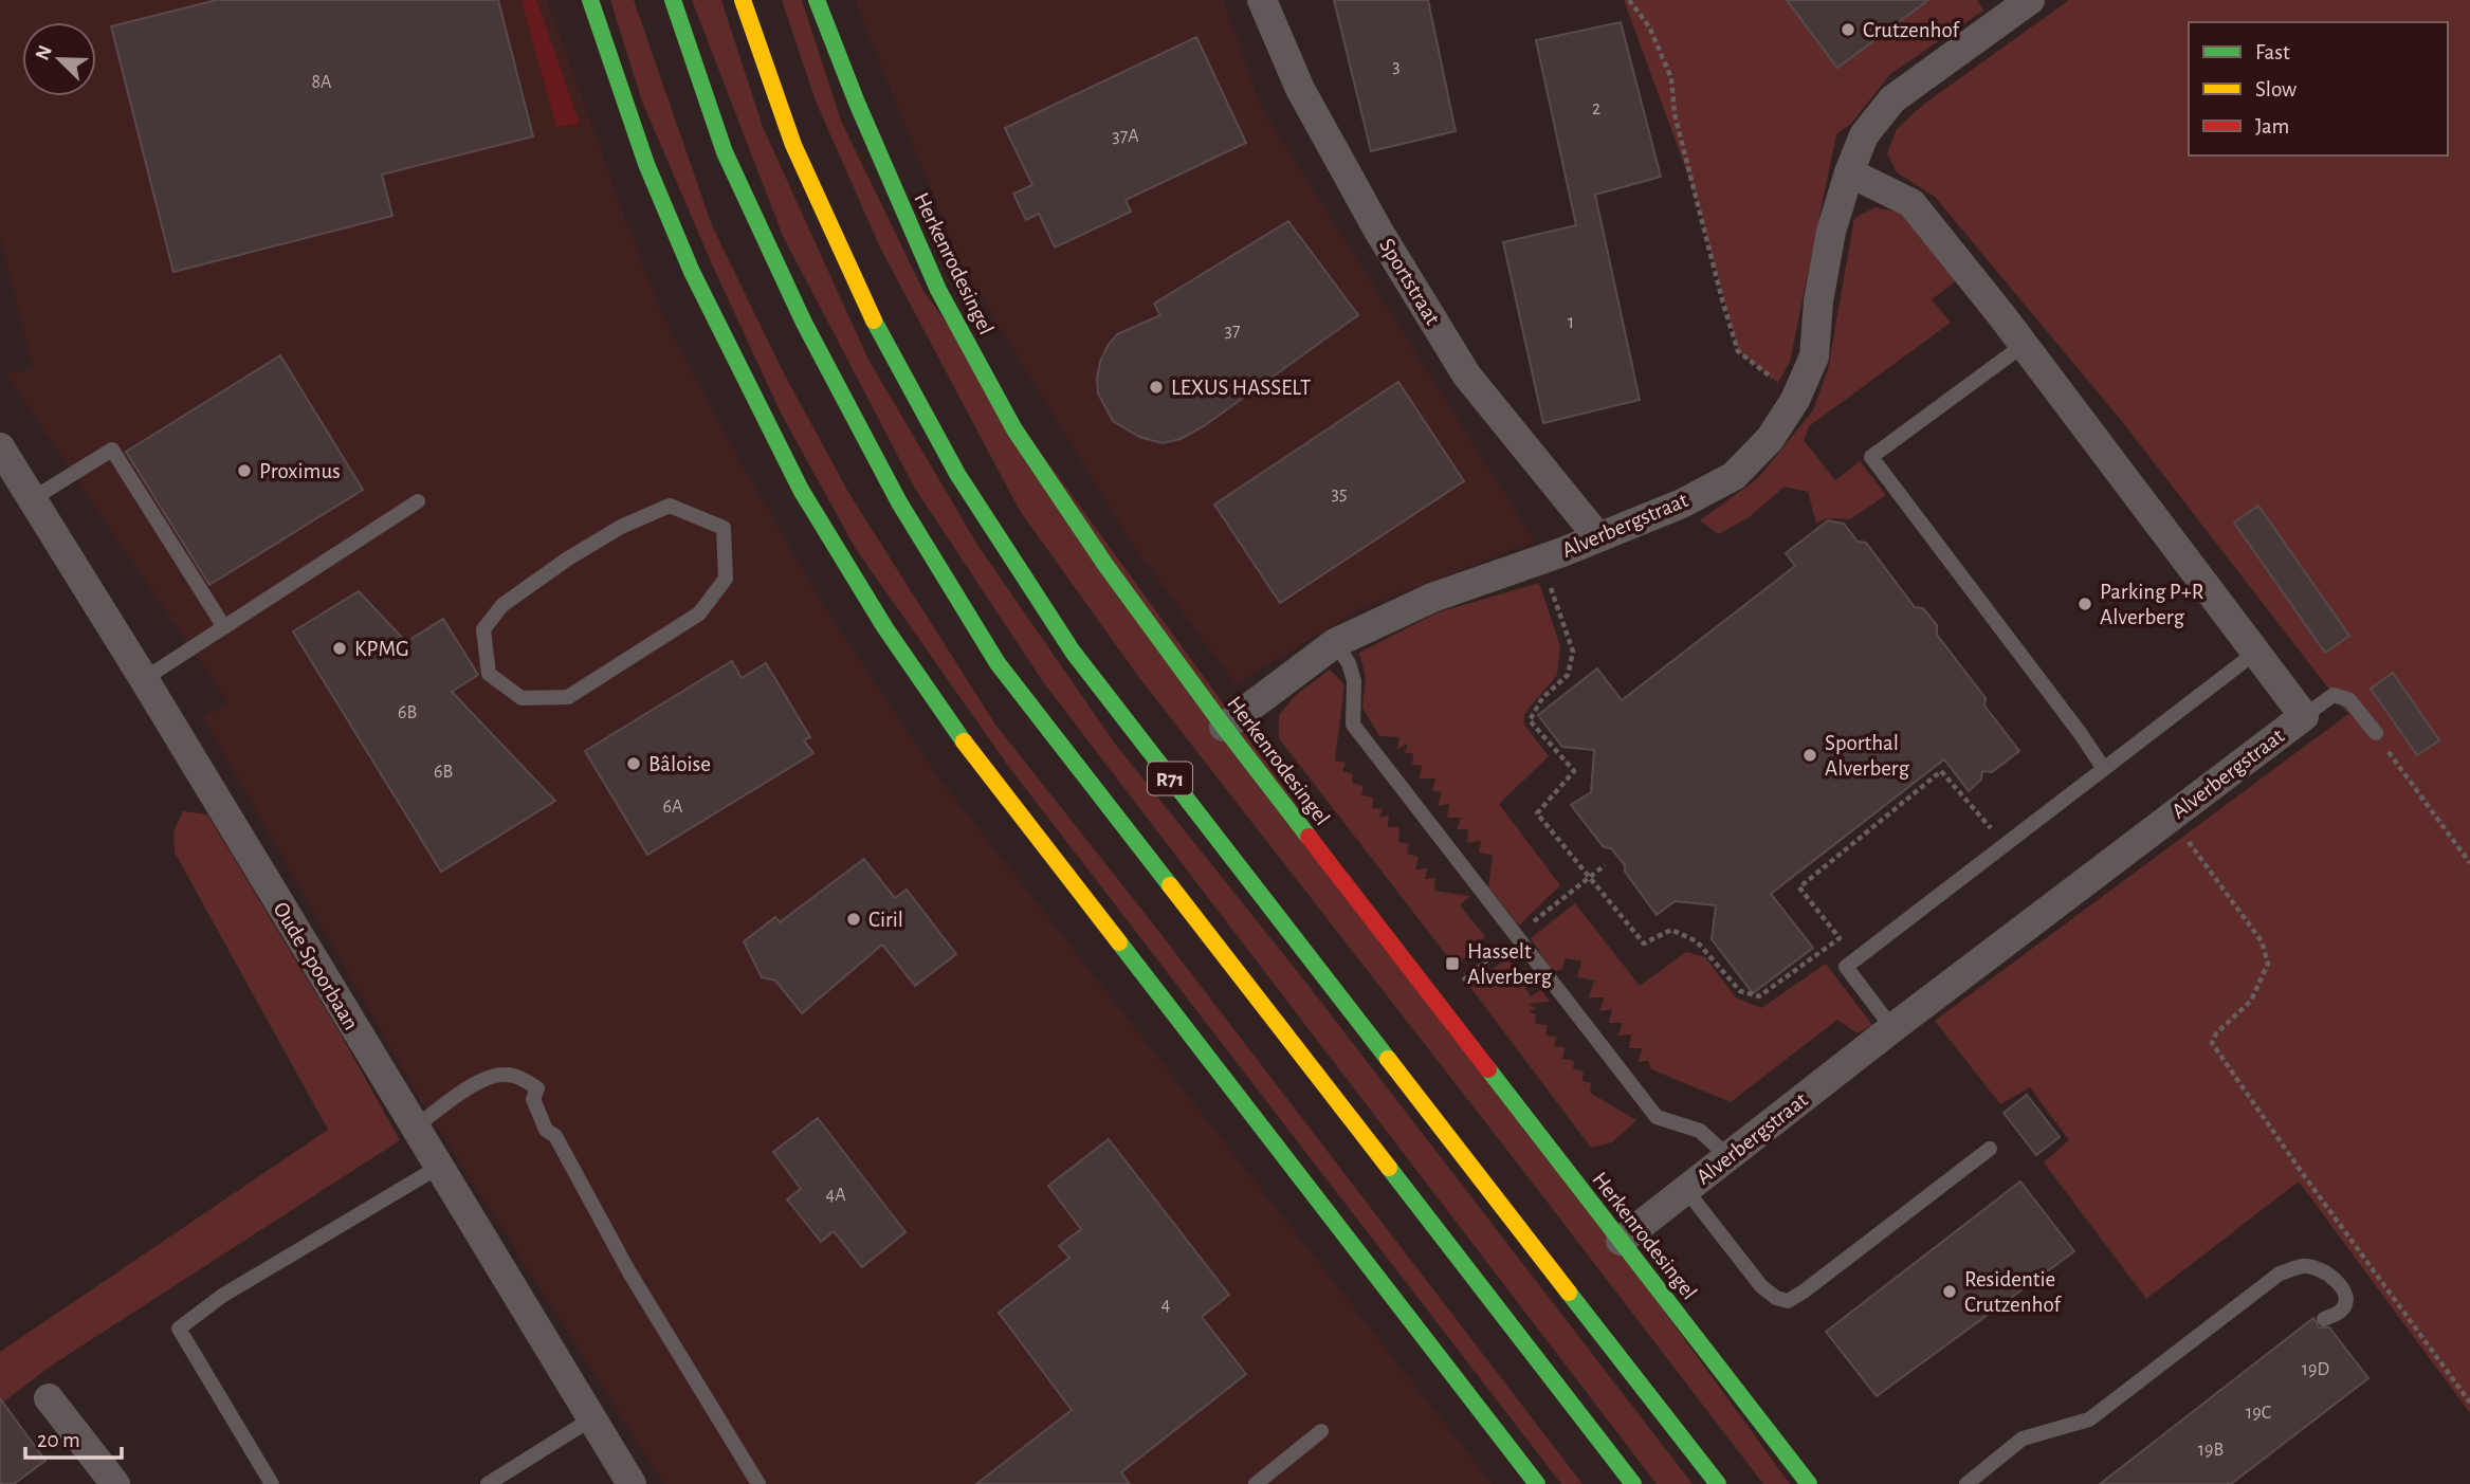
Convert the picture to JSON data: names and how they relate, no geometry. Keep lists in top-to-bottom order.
{
  "streets": {
    "main road": ["Herkenrodesingel", "R71"],
    "street": ["Sportstraat", "Alverbergstraat", "Oude Spoorbaan"]
  },
  "crossings": [
    ["Herkenrodesingel", "Alverbergstraat"],
    ["Sportstraat", "Alverbergstraat"]
  ],
  "places": {
    "other": [
      "Crutzenhof",
      "LEXUS HASSELT",
      "Proximus",
      "Parking P+R Alverberg",
      "KPMG",
      "Sporthal Alverberg",
      "Bâloise",
      "Ciril",
      "Residentie Crutzenhof"
    ],
    "transit": ["Hasselt Alverberg"]
  },
  "house_numbers": [
    "3",
    "8A",
    "2",
    "37A",
    "1",
    "37",
    "35",
    "6B",
    "6B",
    "6A",
    "4A",
    "4",
    "19D",
    "19C",
    "19B"
  ],
  "legend": ["Fast", "Slow", "Jam"],
  "scale_bar": "20 m",
  "north": "top left"
}
